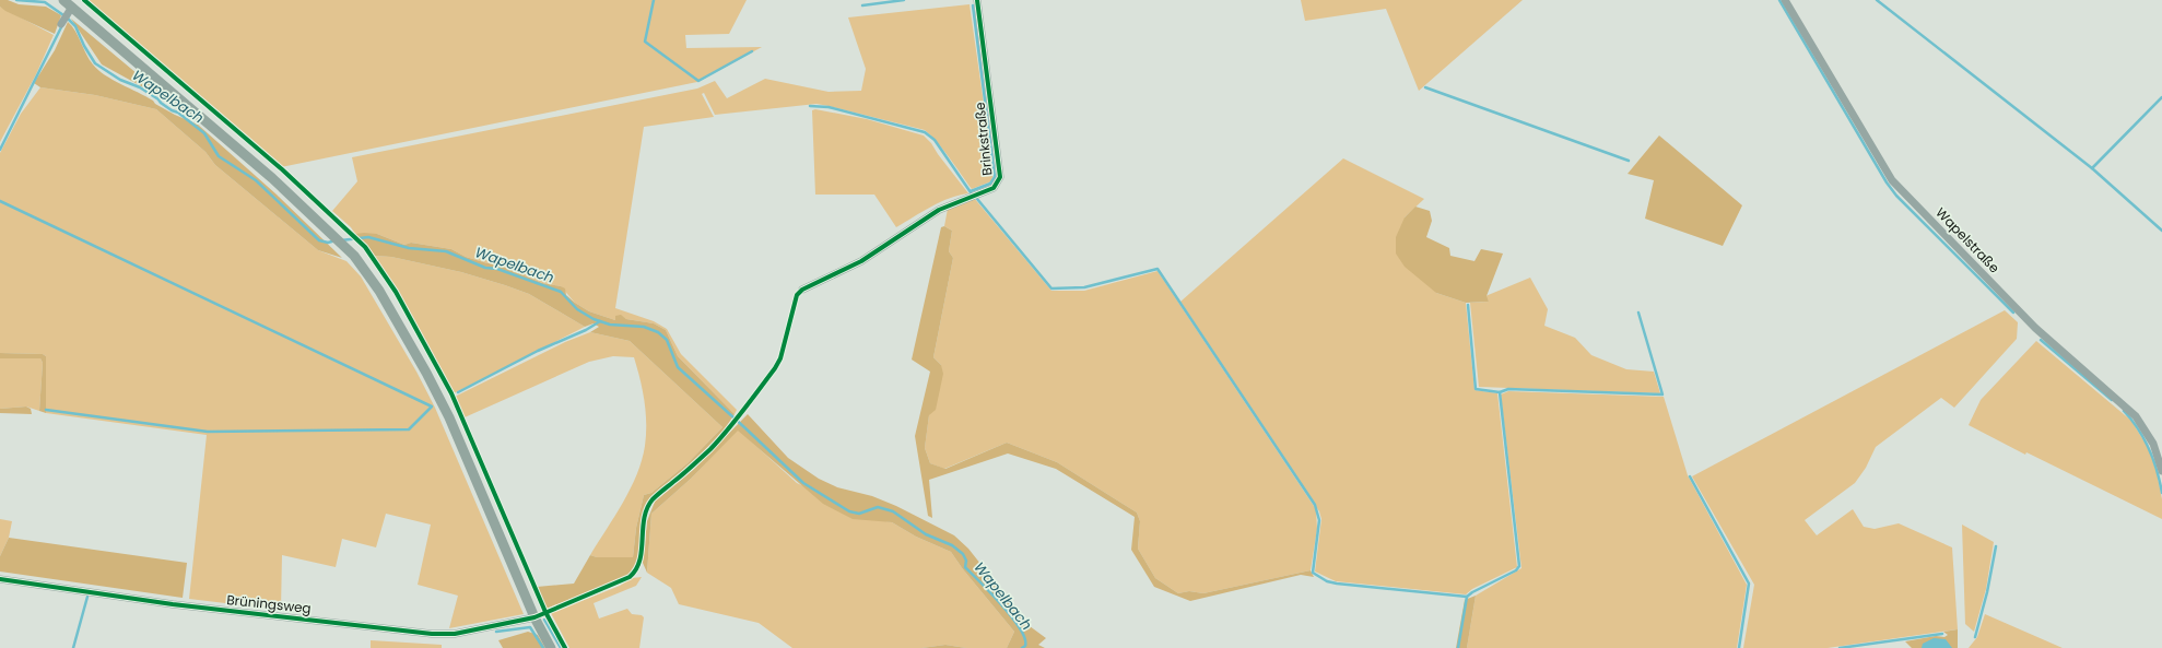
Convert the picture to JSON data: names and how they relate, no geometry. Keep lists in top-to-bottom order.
{
  "streets": {
    "street": ["Brinkstraße", "Wapelstraße", "Brüningsweg"]
  },
  "water": ["Wapelbach"]
}
